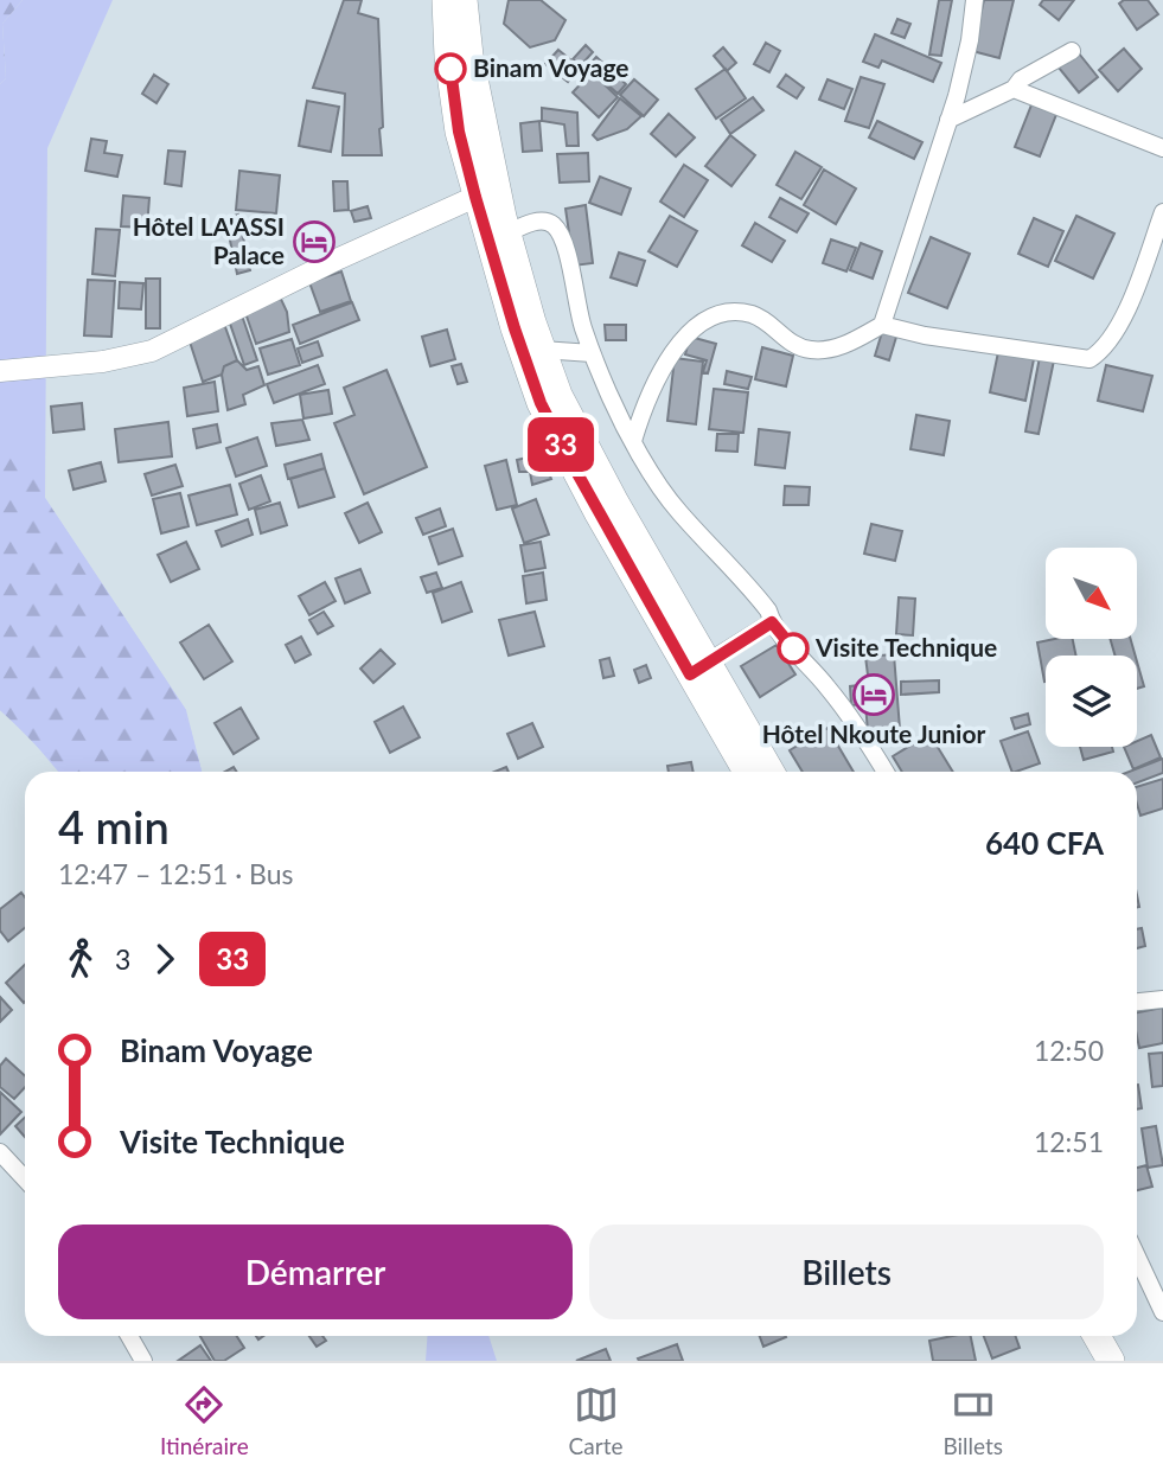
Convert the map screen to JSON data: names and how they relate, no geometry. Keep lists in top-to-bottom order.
{
  "places": {
    "other": ["Binam Voyage", "Visite Technique"],
    "hotel": ["Hôtel LA'ASSI Palace", "Hôtel Nkoute Junior"]
  },
  "lines": ["bus line 33"],
  "north": "bottom right",
  "page": {
    "on_map": "33",
    "heading": ["4 min", "12:47 – 12:51 · Bus", "640 CFA"],
    "legs": ["3", "33"],
    "list": [
      {
        "name": "Binam Voyage",
        "value": "12:50"
      },
      {
        "name": "Visite Technique",
        "value": "12:51"
      }
    ],
    "buttons": ["Démarrer", "Billets"],
    "tabs": ["Itinéraire", "Carte", "Billets"]
  }
}
